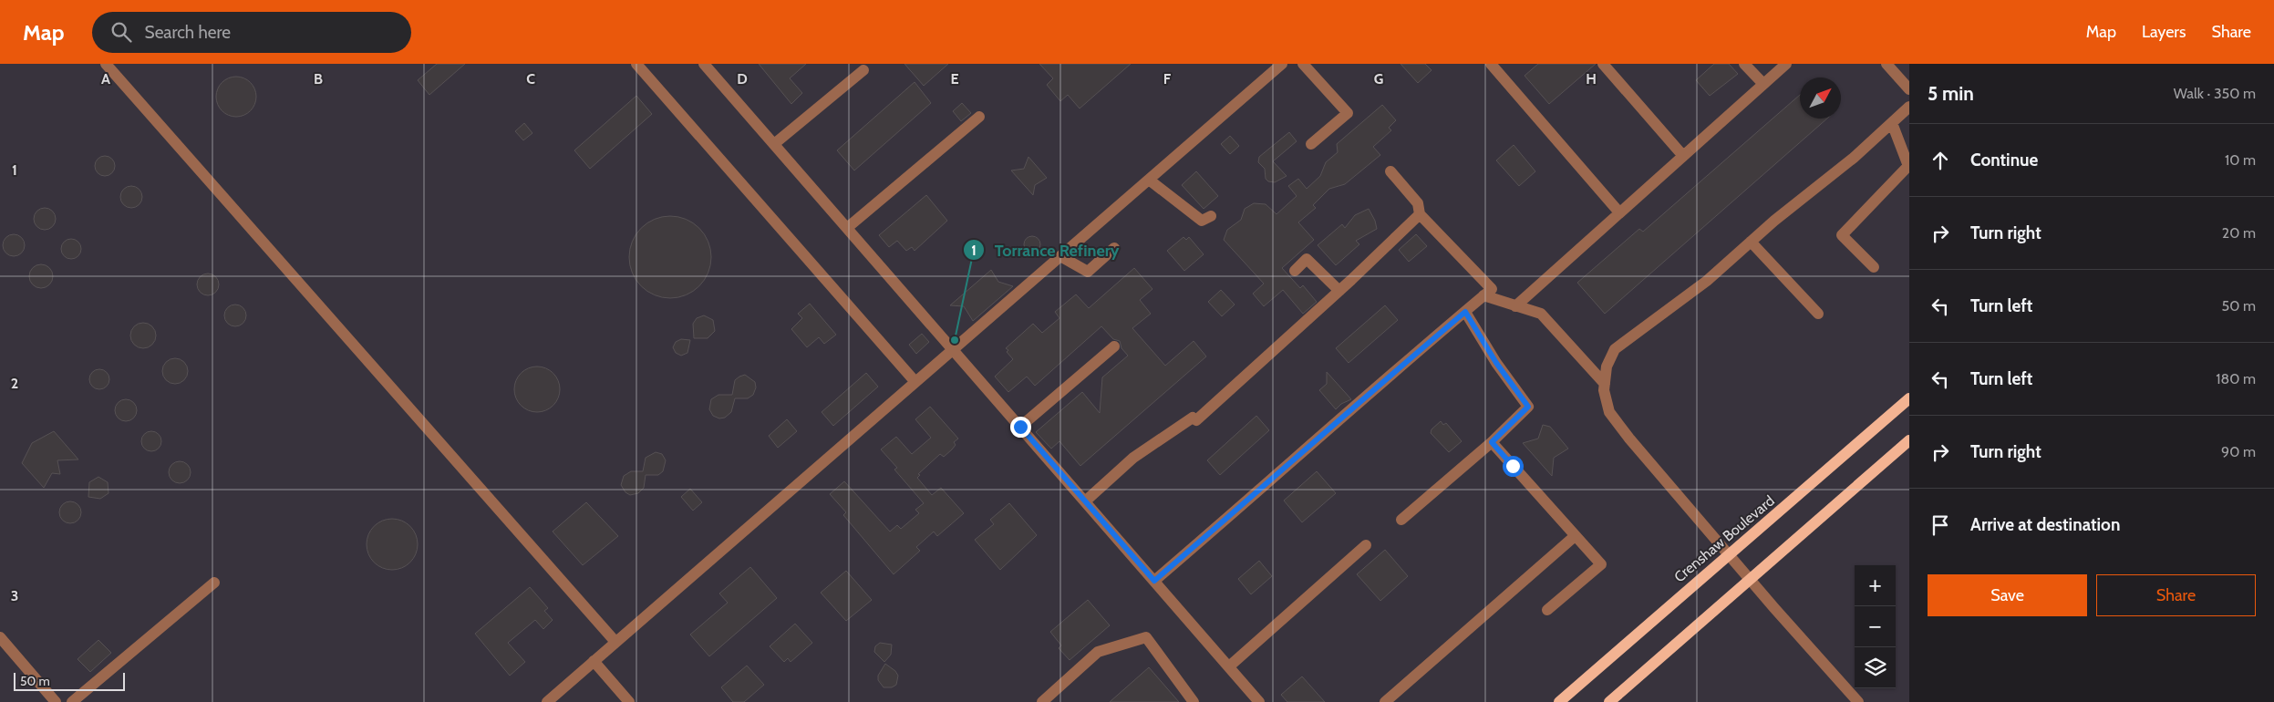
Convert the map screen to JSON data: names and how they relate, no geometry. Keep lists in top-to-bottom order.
{
  "streets": {
    "main road": ["Crenshaw Boulevard"]
  },
  "places": ["Torrance Refinery"],
  "scale_bar": "50 m",
  "north": "top right",
  "page": {
    "header": "Map",
    "search": "Search here",
    "nav": ["Map", "Layers", "Share"],
    "heading": ["5 min", "Walk · 350 m"],
    "list": [
      ["Continue", "10 m"],
      ["Turn right", "20 m"],
      ["Turn left", "50 m"],
      ["Turn left", "180 m"],
      ["Turn right", "90 m"],
      "Arrive at destination"
    ],
    "buttons": ["Save", "Share"],
    "map_buttons": ["+", "−"],
    "scale": "50 m"
  },
  "grid": {
    "columns": [
      "A",
      "B",
      "C",
      "D",
      "E",
      "F",
      "G",
      "H"
    ],
    "rows": ["1", "2", "3"]
  }
}
